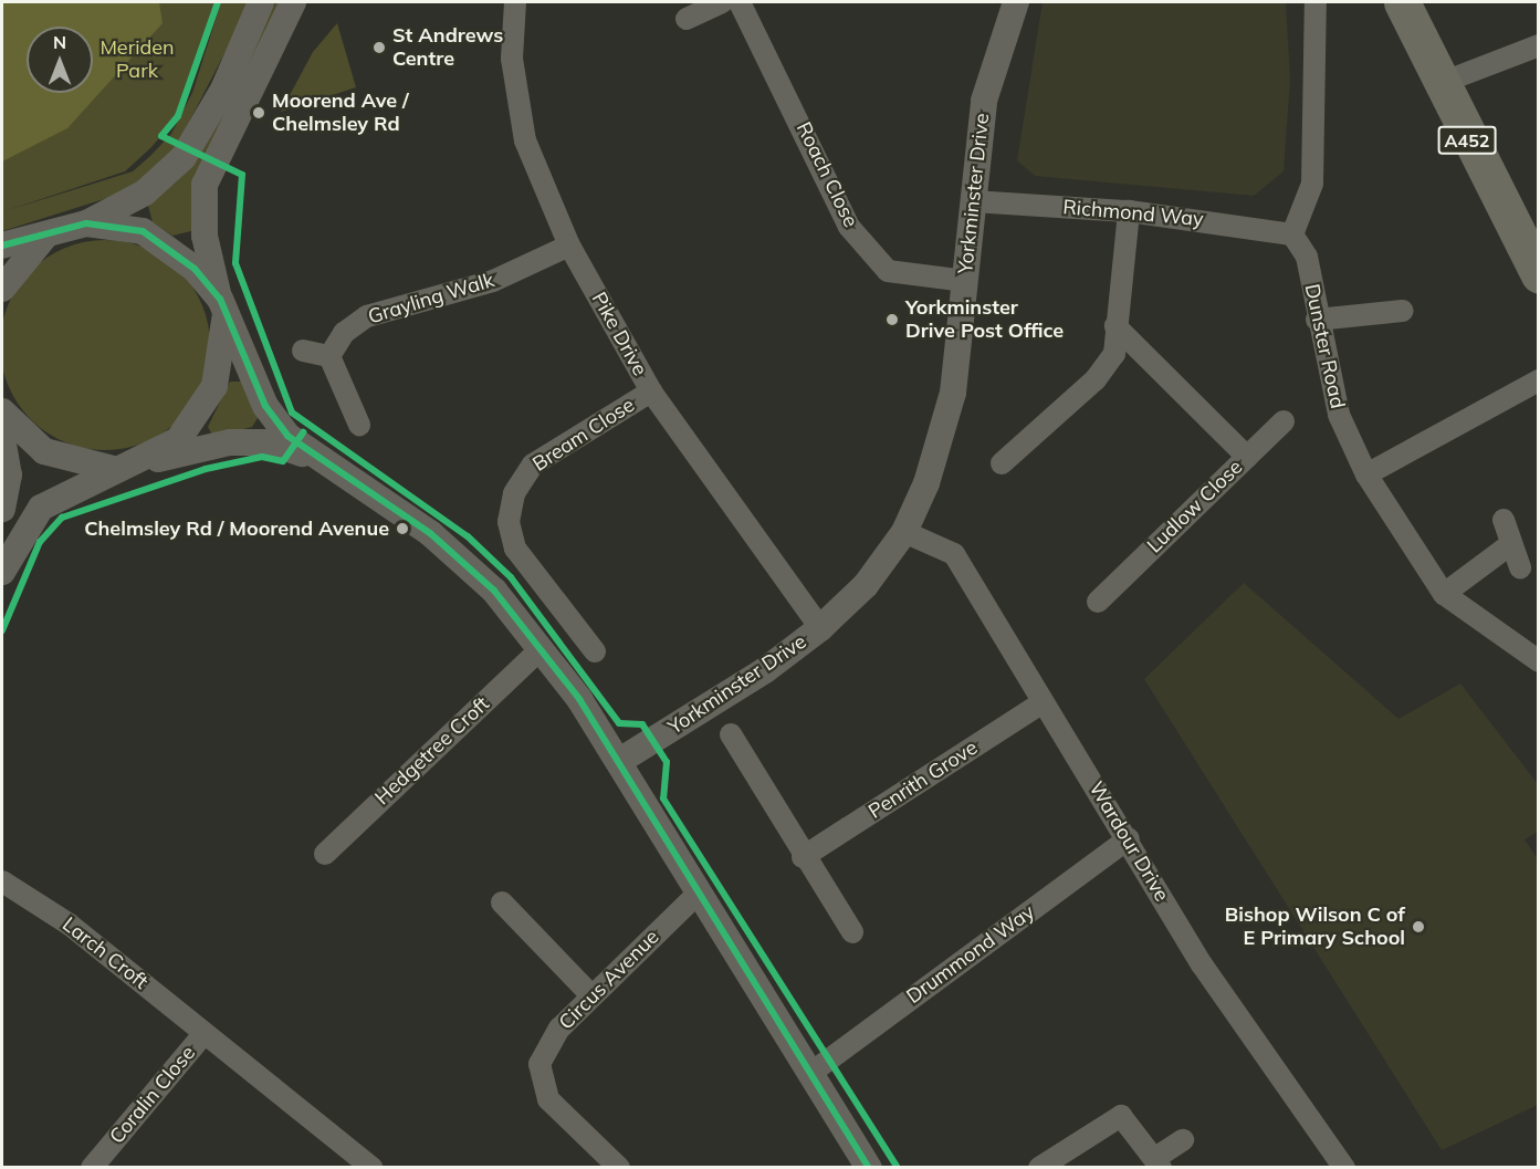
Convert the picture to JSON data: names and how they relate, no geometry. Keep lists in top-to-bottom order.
{
  "streets": {
    "highway": ["A452"],
    "street": [
      "Roach Close",
      "Yorkminster Drive",
      "Richmond Way",
      "Grayling Walk",
      "Pike Drive",
      "Dunster Road",
      "Bream Close",
      "Ludlow Close",
      "Hedgetree Croft",
      "Penrith Grove",
      "Wardour Drive",
      "Larch Croft",
      "Drummond Way",
      "Circus Avenue",
      "Coralin Close"
    ]
  },
  "crossings": [
    ["Roach Close", "Yorkminster Drive"],
    ["Yorkminster Drive", "Richmond Way"],
    ["Yorkminster Drive", "Pike Drive"],
    ["Yorkminster Drive", "Wardour Drive"],
    ["Richmond Way", "Dunster Road"],
    ["Grayling Walk", "Pike Drive"],
    ["Pike Drive", "Bream Close"],
    ["Penrith Grove", "Wardour Drive"],
    ["Wardour Drive", "Drummond Way"],
    ["Larch Croft", "Coralin Close"]
  ],
  "parks": ["Meriden Park"],
  "places": [
    "St Andrews Centre",
    "Moorend Ave / Chelmsley Rd",
    "Yorkminster Drive Post Office",
    "Chelmsley Rd / Moorend Avenue",
    "Bishop Wilson C of E Primary School"
  ],
  "north": "top"
}
